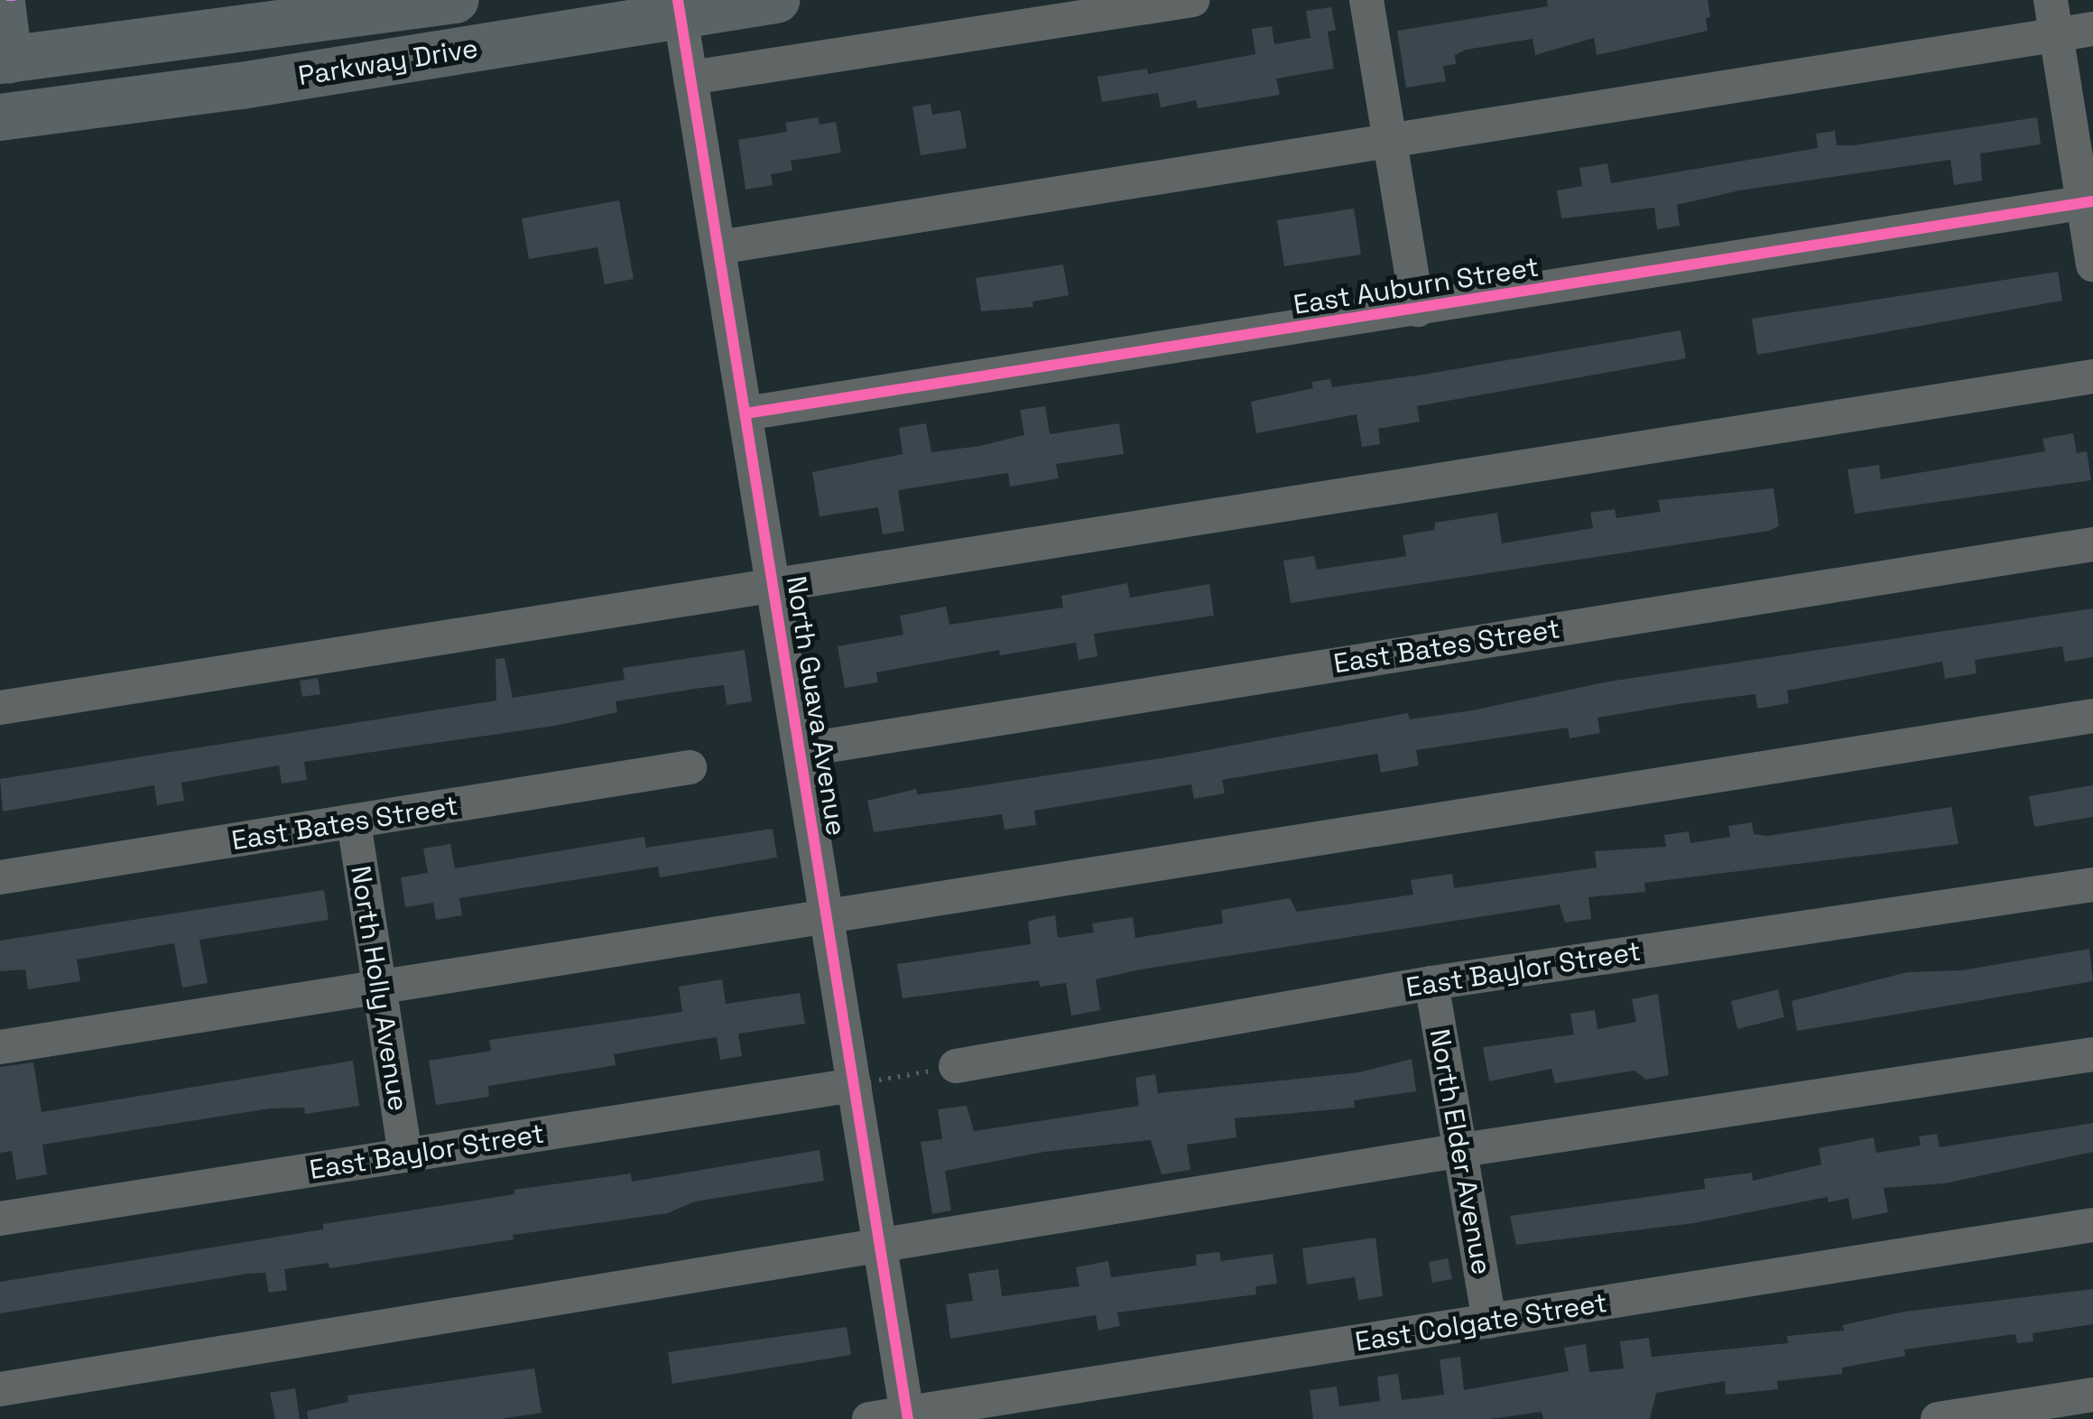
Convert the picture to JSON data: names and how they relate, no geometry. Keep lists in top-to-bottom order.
{
  "streets": {
    "highway": ["Parkway Drive"],
    "street": [
      "East Auburn Street",
      "East Bates Street",
      "North Guava Avenue",
      "East Baylor Street",
      "North Holly Avenue",
      "North Elder Avenue",
      "East Colgate Street"
    ]
  },
  "crossings": [
    ["Parkway Drive", "North Guava Avenue"],
    ["East Auburn Street", "North Guava Avenue"],
    ["East Bates Street", "North Guava Avenue"],
    ["East Bates Street", "North Holly Avenue"],
    ["North Guava Avenue", "East Baylor Street"],
    ["North Guava Avenue", "East Colgate Street"],
    ["East Baylor Street", "North Holly Avenue"],
    ["East Baylor Street", "North Elder Avenue"],
    ["North Elder Avenue", "East Colgate Street"]
  ]
}
